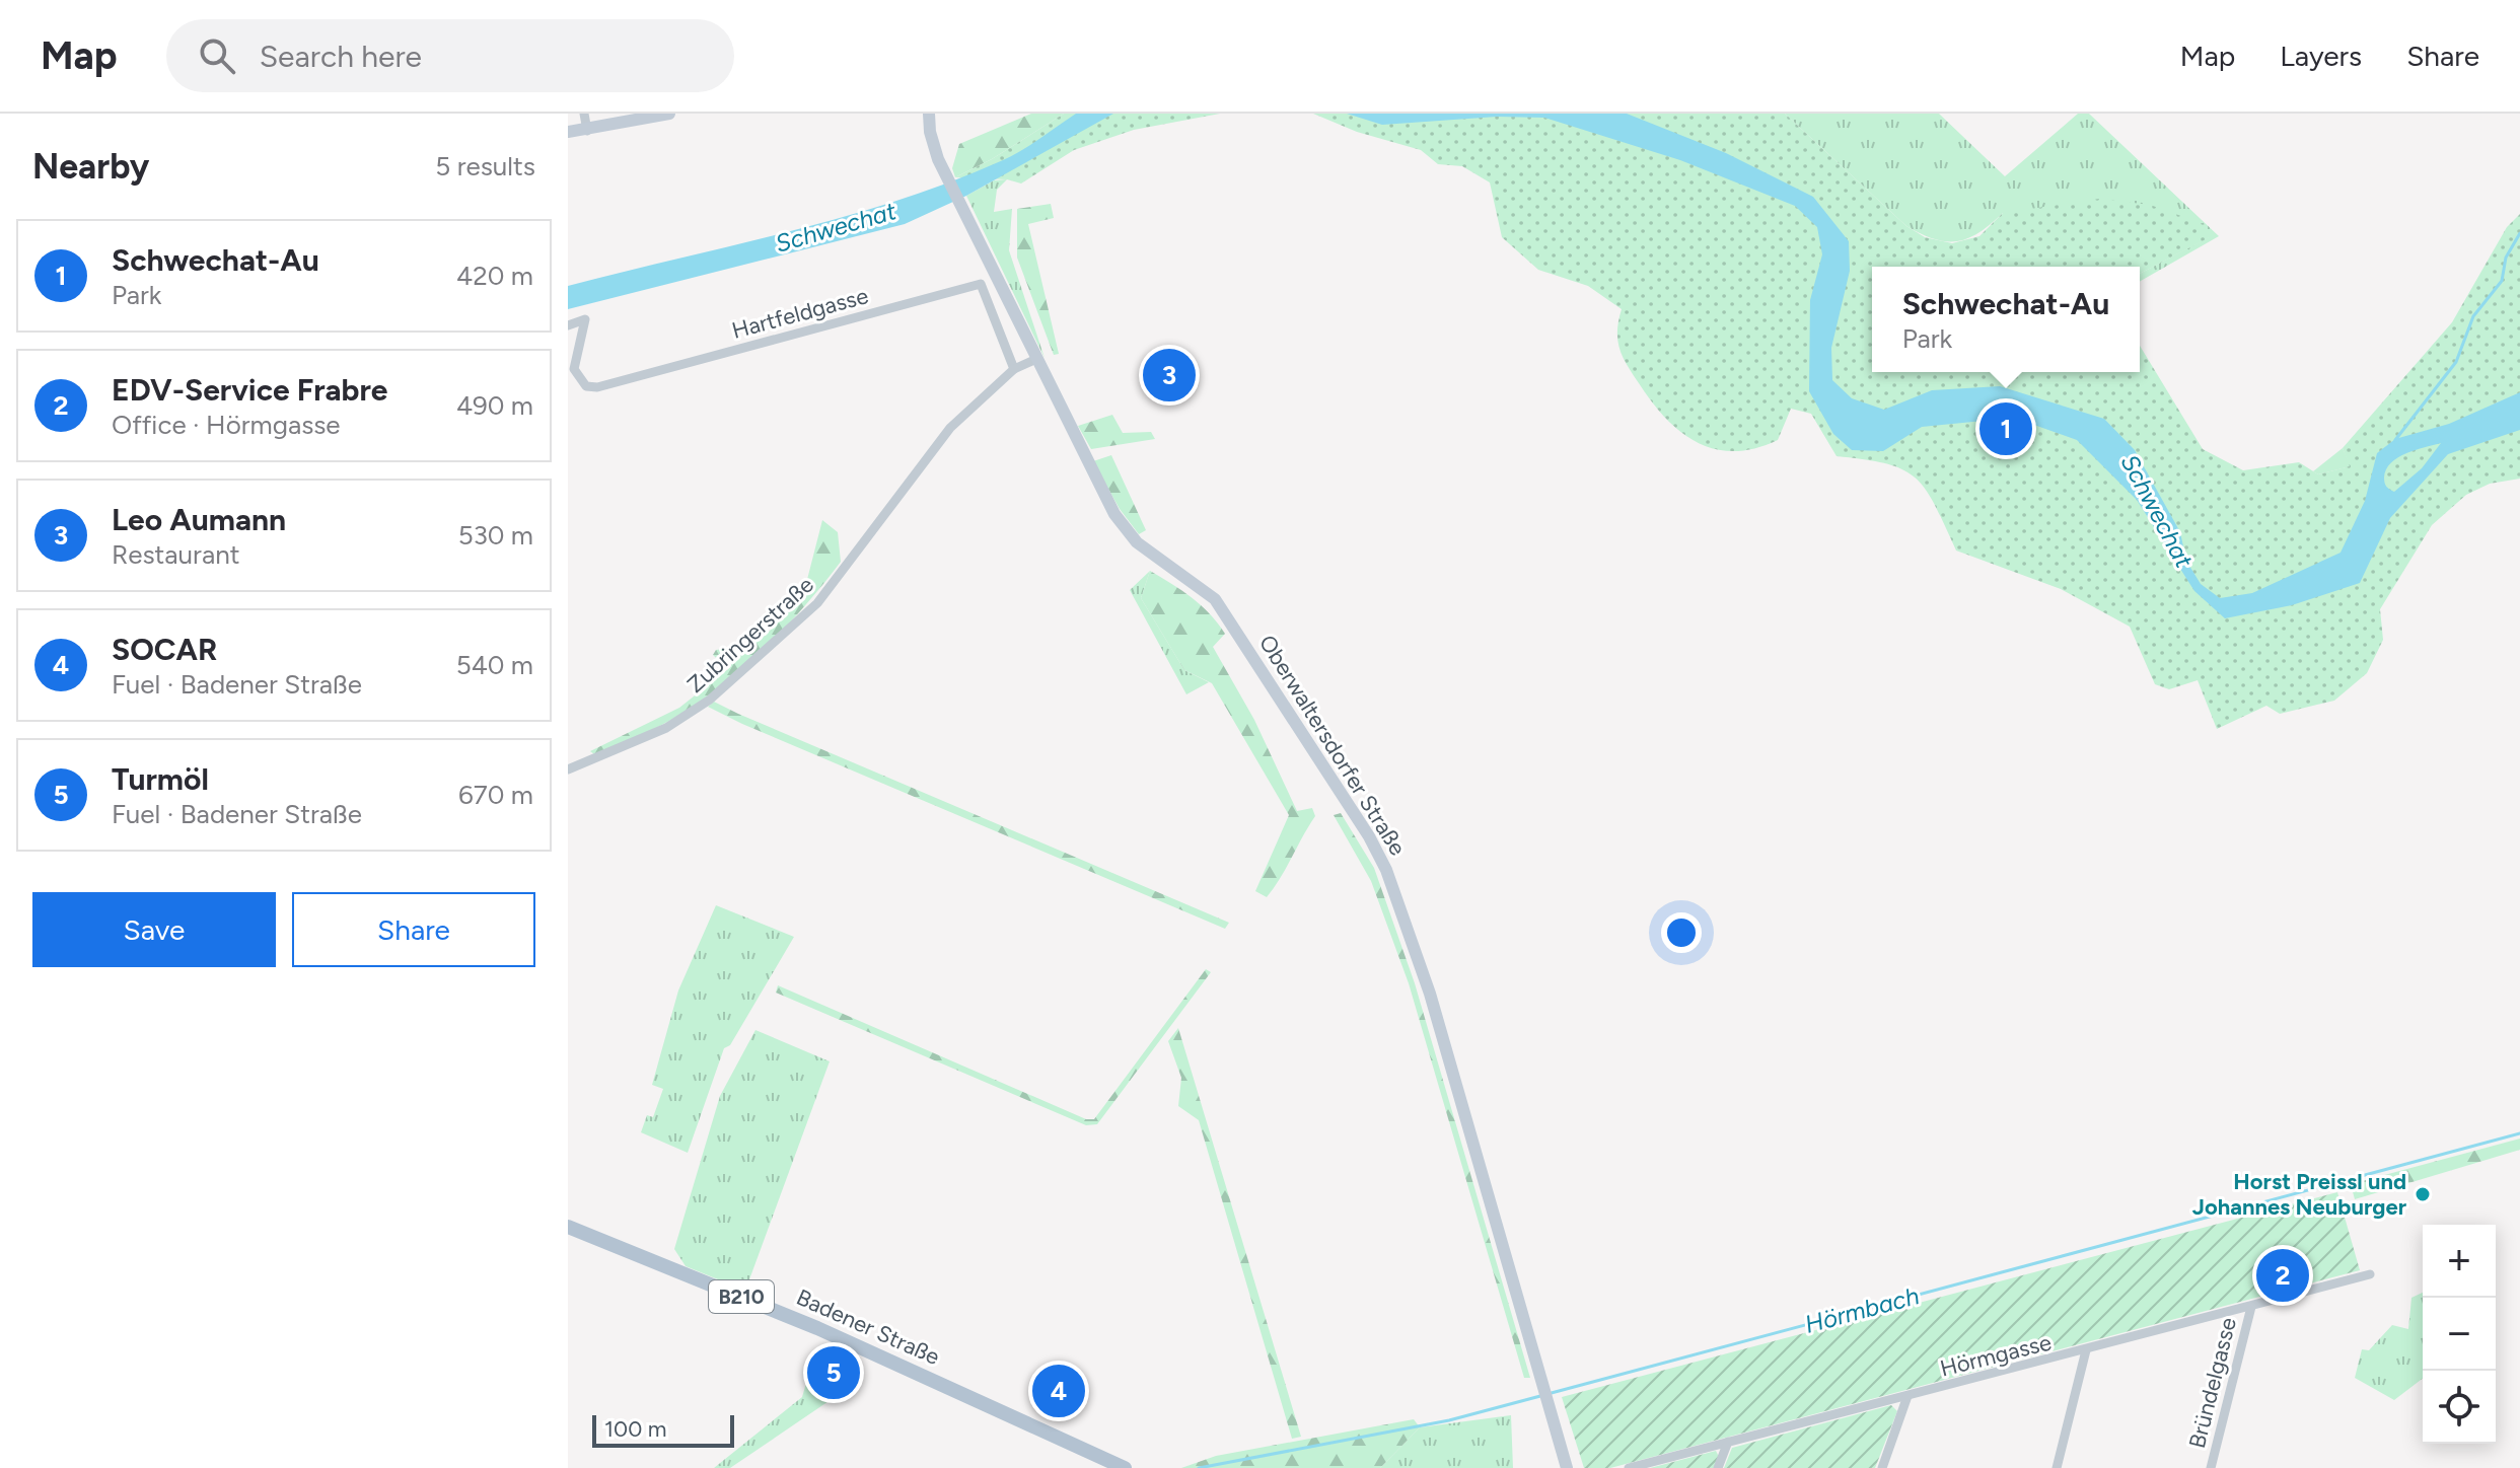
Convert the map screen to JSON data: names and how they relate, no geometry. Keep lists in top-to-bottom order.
{
  "streets": {
    "main road": ["B210", "Badener Straße"],
    "street": [
      "Hartfeldgasse",
      "Zubringerstraße",
      "Oberwaltersdorfer Straße",
      "Hörmgasse",
      "Bründelgasse"
    ]
  },
  "crossings": [
    ["Hartfeldgasse", "Zubringerstraße"],
    ["Hörmgasse", "Bründelgasse"]
  ],
  "water": ["Schwechat", "Hörmbach"],
  "places": ["Horst Preissl und Johannes Neuburger"],
  "scale_bar": "100 m",
  "page": {
    "header": "Map",
    "search": "Search here",
    "nav": ["Map", "Layers", "Share"],
    "heading": ["Nearby", "5 results"],
    "list": [
      {
        "mark": "1",
        "name": "Schwechat-Au",
        "note": "Park",
        "value": "420 m"
      },
      {
        "mark": "2",
        "name": "EDV-Service Frabre",
        "note": "Office · Hörmgasse",
        "value": "490 m"
      },
      {
        "mark": "3",
        "name": "Leo Aumann",
        "note": "Restaurant",
        "value": "530 m"
      },
      {
        "mark": "4",
        "name": "SOCAR",
        "note": "Fuel · Badener Straße",
        "value": "540 m"
      },
      {
        "mark": "5",
        "name": "Turmöl",
        "note": "Fuel · Badener Straße",
        "value": "670 m"
      }
    ],
    "popup": ["Schwechat-Au", "Park"],
    "pins": [
      "3",
      "1",
      "2",
      "5",
      "4"
    ],
    "buttons": ["Save", "Share"],
    "map_buttons": ["+", "−"],
    "scale": "100 m"
  }
}
